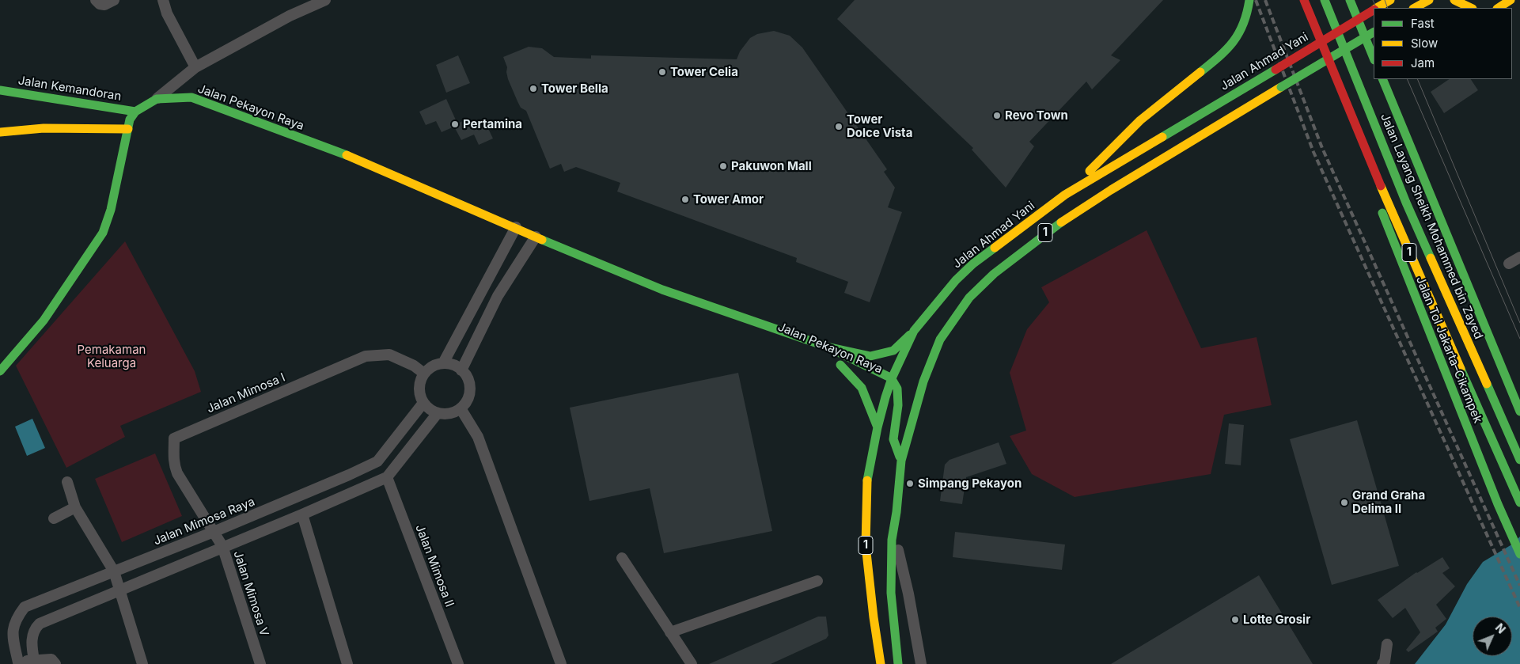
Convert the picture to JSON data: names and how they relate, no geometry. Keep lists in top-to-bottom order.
{
  "streets": {
    "main road": [
      "Jalan Ahmad Yani",
      "Jalan Kemandoran",
      "Jalan Pekayon Raya",
      "Jalan Layang Sheikh Mohammed bin Zayed",
      "1",
      "Jalan Tol Jakarta–Cikampek"
    ],
    "street": [
      "Jalan Mimosa I",
      "Jalan Mimosa Raya",
      "Jalan Mimosa II",
      "Jalan Mimosa V"
    ]
  },
  "crossings": [
    ["Jalan Ahmad Yani", "Jalan Pekayon Raya"],
    ["Jalan Kemandoran", "Jalan Pekayon Raya"],
    ["Jalan Mimosa I", "Jalan Mimosa Raya"],
    ["Jalan Mimosa I", "Jalan Mimosa V"],
    ["Jalan Mimosa Raya", "Jalan Mimosa V"]
  ],
  "parks": ["Pemakaman Keluarga"],
  "places": [
    "Tower Celia",
    "Tower Bella",
    "Revo Town",
    "Pertamina",
    "Tower Dolce Vista",
    "Pakuwon Mall",
    "Tower Amor",
    "Simpang Pekayon",
    "Grand Graha Delima II",
    "Lotte Grosir"
  ],
  "legend": ["Fast", "Slow", "Jam"],
  "north": "top right"
}
